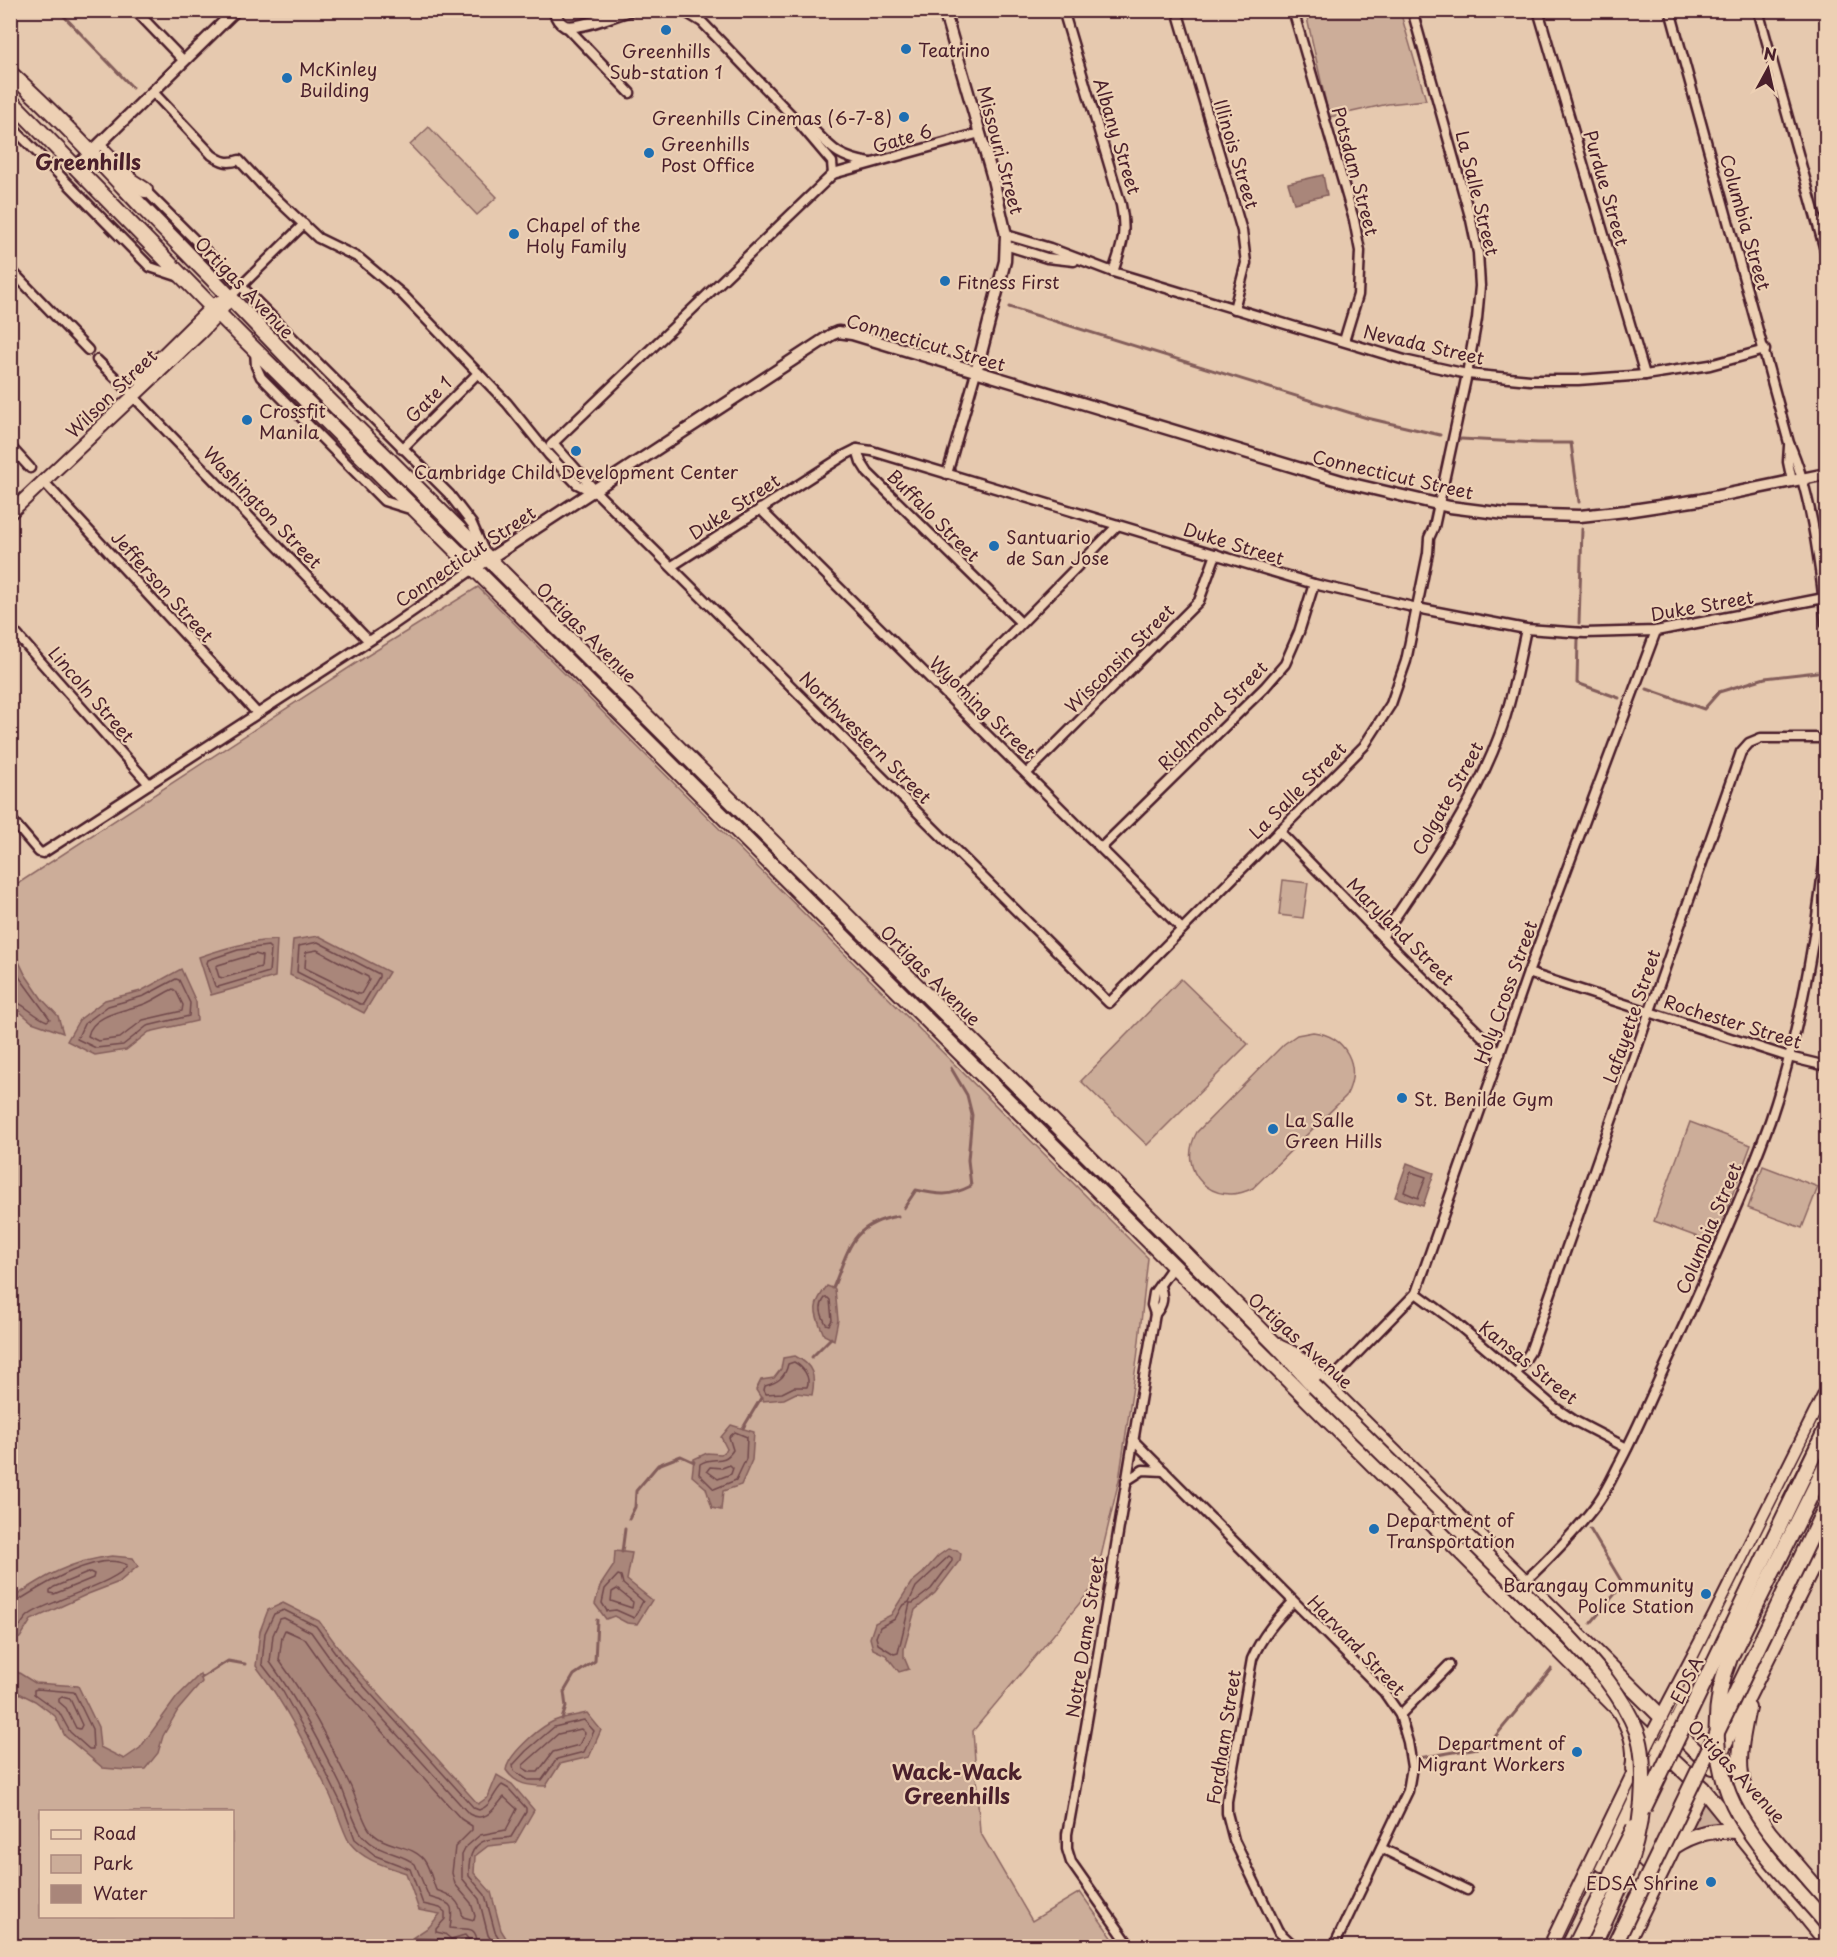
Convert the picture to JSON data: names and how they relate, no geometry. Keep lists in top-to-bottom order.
{
  "streets": {
    "main road": ["Ortigas Avenue", "Wilson Street", "EDSA"],
    "street": [
      "Albany Street",
      "Gate 6",
      "Missouri Street",
      "Illinois Street",
      "Potsdam Street",
      "Purdue Street",
      "La Salle Street",
      "Columbia Street",
      "Connecticut Street",
      "Nevada Street",
      "Gate 1",
      "Duke Street",
      "Washington Street",
      "Buffalo Street",
      "Jefferson Street",
      "Wisconsin Street",
      "Lincoln Street",
      "Wyoming Street",
      "Richmond Street",
      "Northwestern Street",
      "Colgate Street",
      "Maryland Street",
      "Holy Cross Street",
      "Lafayette Street",
      "Rochester Street",
      "Kansas Street",
      "Notre Dame Street",
      "Harvard Street",
      "Fordham Street"
    ]
  },
  "crossings": [
    ["Albany Street", "Nevada Street"],
    ["Gate 6", "Missouri Street"],
    ["Missouri Street", "Connecticut Street"],
    ["Missouri Street", "Nevada Street"],
    ["Missouri Street", "Duke Street"],
    ["Illinois Street", "Nevada Street"],
    ["Potsdam Street", "Nevada Street"],
    ["Purdue Street", "Nevada Street"],
    ["La Salle Street", "Connecticut Street"],
    ["La Salle Street", "Nevada Street"],
    ["La Salle Street", "Duke Street"],
    ["La Salle Street", "Wyoming Street"],
    ["La Salle Street", "Northwestern Street"],
    ["La Salle Street", "Maryland Street"],
    ["Columbia Street", "Ortigas Avenue"],
    ["Columbia Street", "Connecticut Street"],
    ["Columbia Street", "Nevada Street"],
    ["Columbia Street", "Duke Street"],
    ["Columbia Street", "Rochester Street"],
    ["Columbia Street", "Kansas Street"],
    ["Ortigas Avenue", "Connecticut Street"],
    ["Ortigas Avenue", "Wilson Street"],
    ["Ortigas Avenue", "Notre Dame Street"],
    ["Connecticut Street", "Washington Street"],
    ["Connecticut Street", "Jefferson Street"],
    ["Connecticut Street", "Lincoln Street"],
    ["Connecticut Street", "Northwestern Street"],
    ["Wilson Street", "Washington Street"],
    ["Wilson Street", "Jefferson Street"],
    ["Gate 1", "Northwestern Street"],
    ["Duke Street", "Buffalo Street"],
    ["Duke Street", "Wisconsin Street"],
    ["Duke Street", "Wyoming Street"],
    ["Duke Street", "Richmond Street"],
    ["Duke Street", "Northwestern Street"],
    ["Duke Street", "Colgate Street"],
    ["Duke Street", "Holy Cross Street"],
    ["Wisconsin Street", "Wyoming Street"],
    ["Wyoming Street", "Richmond Street"],
    ["Colgate Street", "Maryland Street"],
    ["Maryland Street", "Holy Cross Street"],
    ["Holy Cross Street", "Rochester Street"],
    ["Holy Cross Street", "Kansas Street"],
    ["Lafayette Street", "Rochester Street"],
    ["Lafayette Street", "Kansas Street"],
    ["Notre Dame Street", "Harvard Street"],
    ["Harvard Street", "Fordham Street"]
  ],
  "districts": ["Greenhills", "Wack-Wack Greenhills"],
  "places": [
    "Greenhills Sub-station 1",
    "Teatrino",
    "McKinley Building",
    "Greenhills Cinemas (6-7-8)",
    "Greenhills Post Office",
    "Chapel of the Holy Family",
    "Fitness First",
    "Crossfit Manila",
    "Cambridge Child Development Center",
    "Santuario de San Jose",
    "St. Benilde Gym",
    "La Salle Green Hills",
    "Department of Transportation",
    "Barangay Community Police Station",
    "Department of Migrant Workers",
    "EDSA Shrine"
  ],
  "legend": ["Road", "Park", "Water"],
  "north": "top"
}
